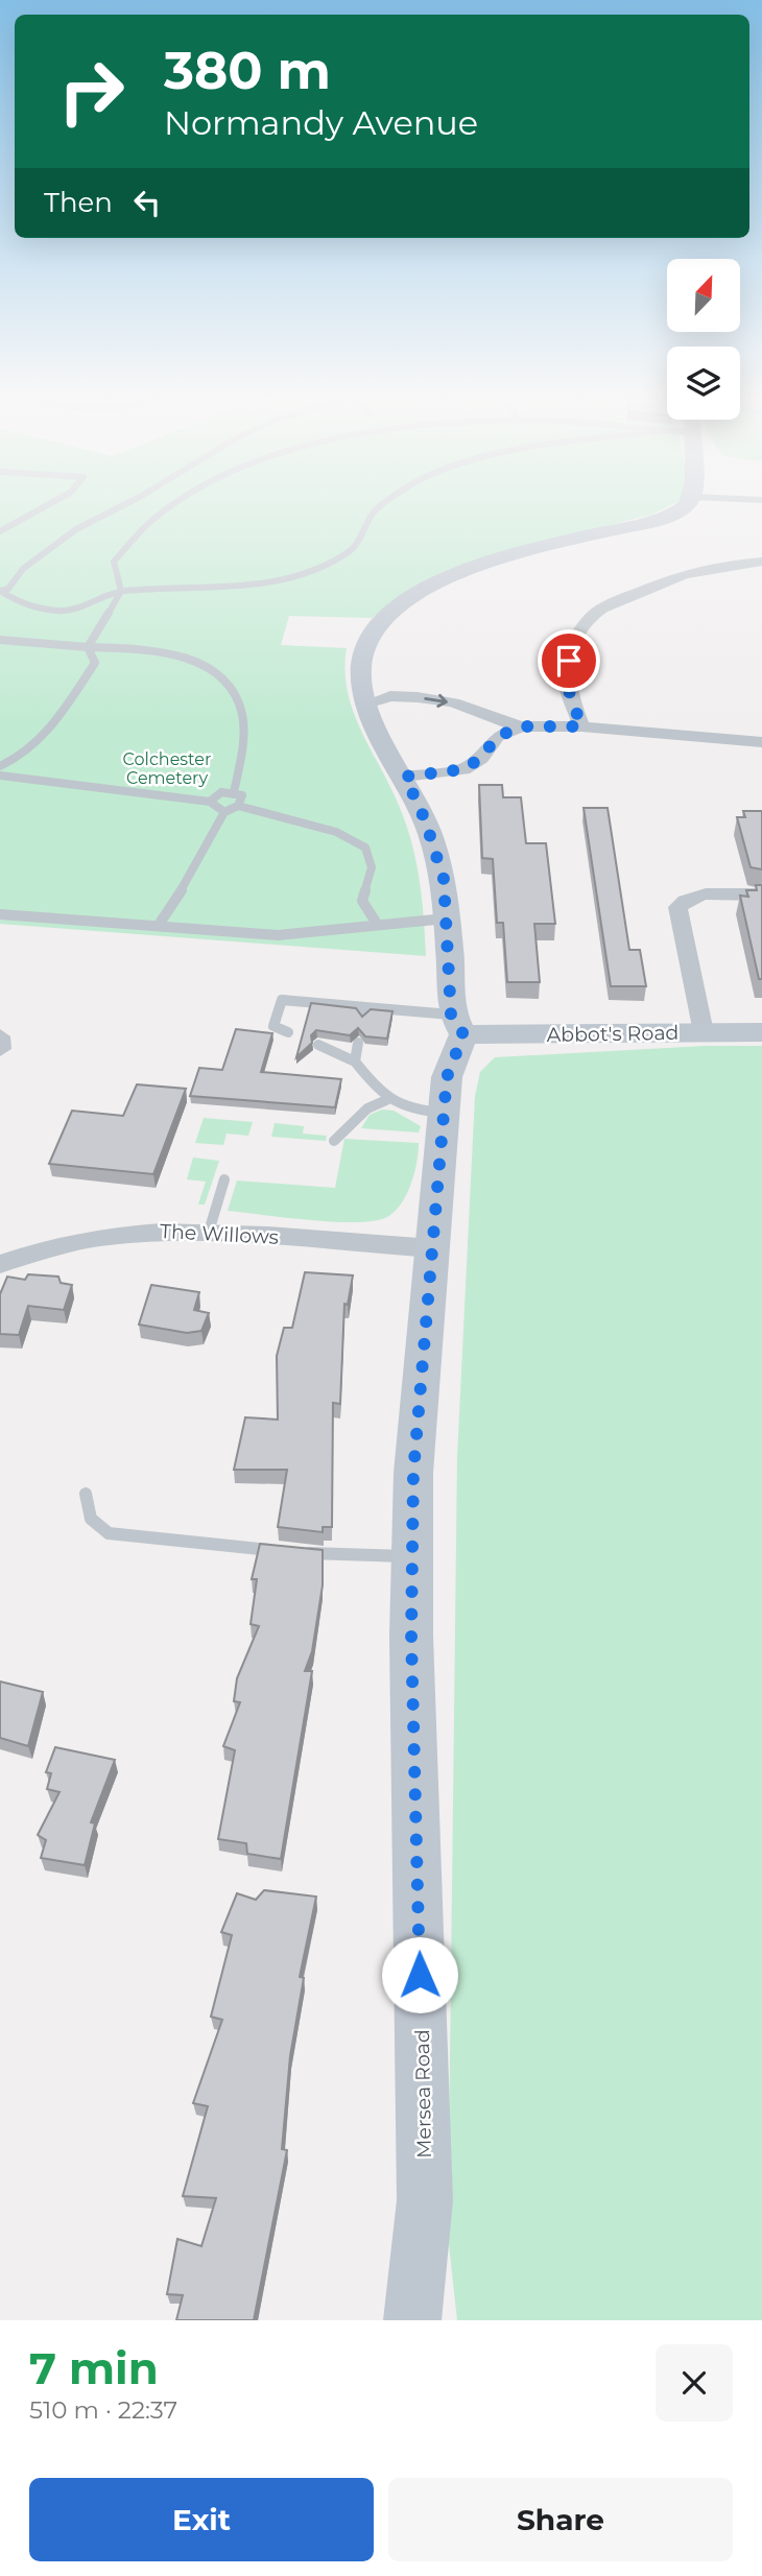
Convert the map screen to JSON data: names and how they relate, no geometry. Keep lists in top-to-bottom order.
{
  "streets": {
    "main road": ["Abbot's Road", "Mersea Road"],
    "street": ["The Willows"]
  },
  "crossings": [
    ["Abbot's Road", "Mersea Road"],
    ["The Willows", "Mersea Road"]
  ],
  "parks": ["Colchester Cemetery"],
  "north": "top right",
  "page": {
    "turn": ["380 m", "Normandy Avenue"],
    "then": "Then",
    "heading": ["7 min", "510 m · 22:37"],
    "buttons": ["Exit", "Share"]
  }
}
